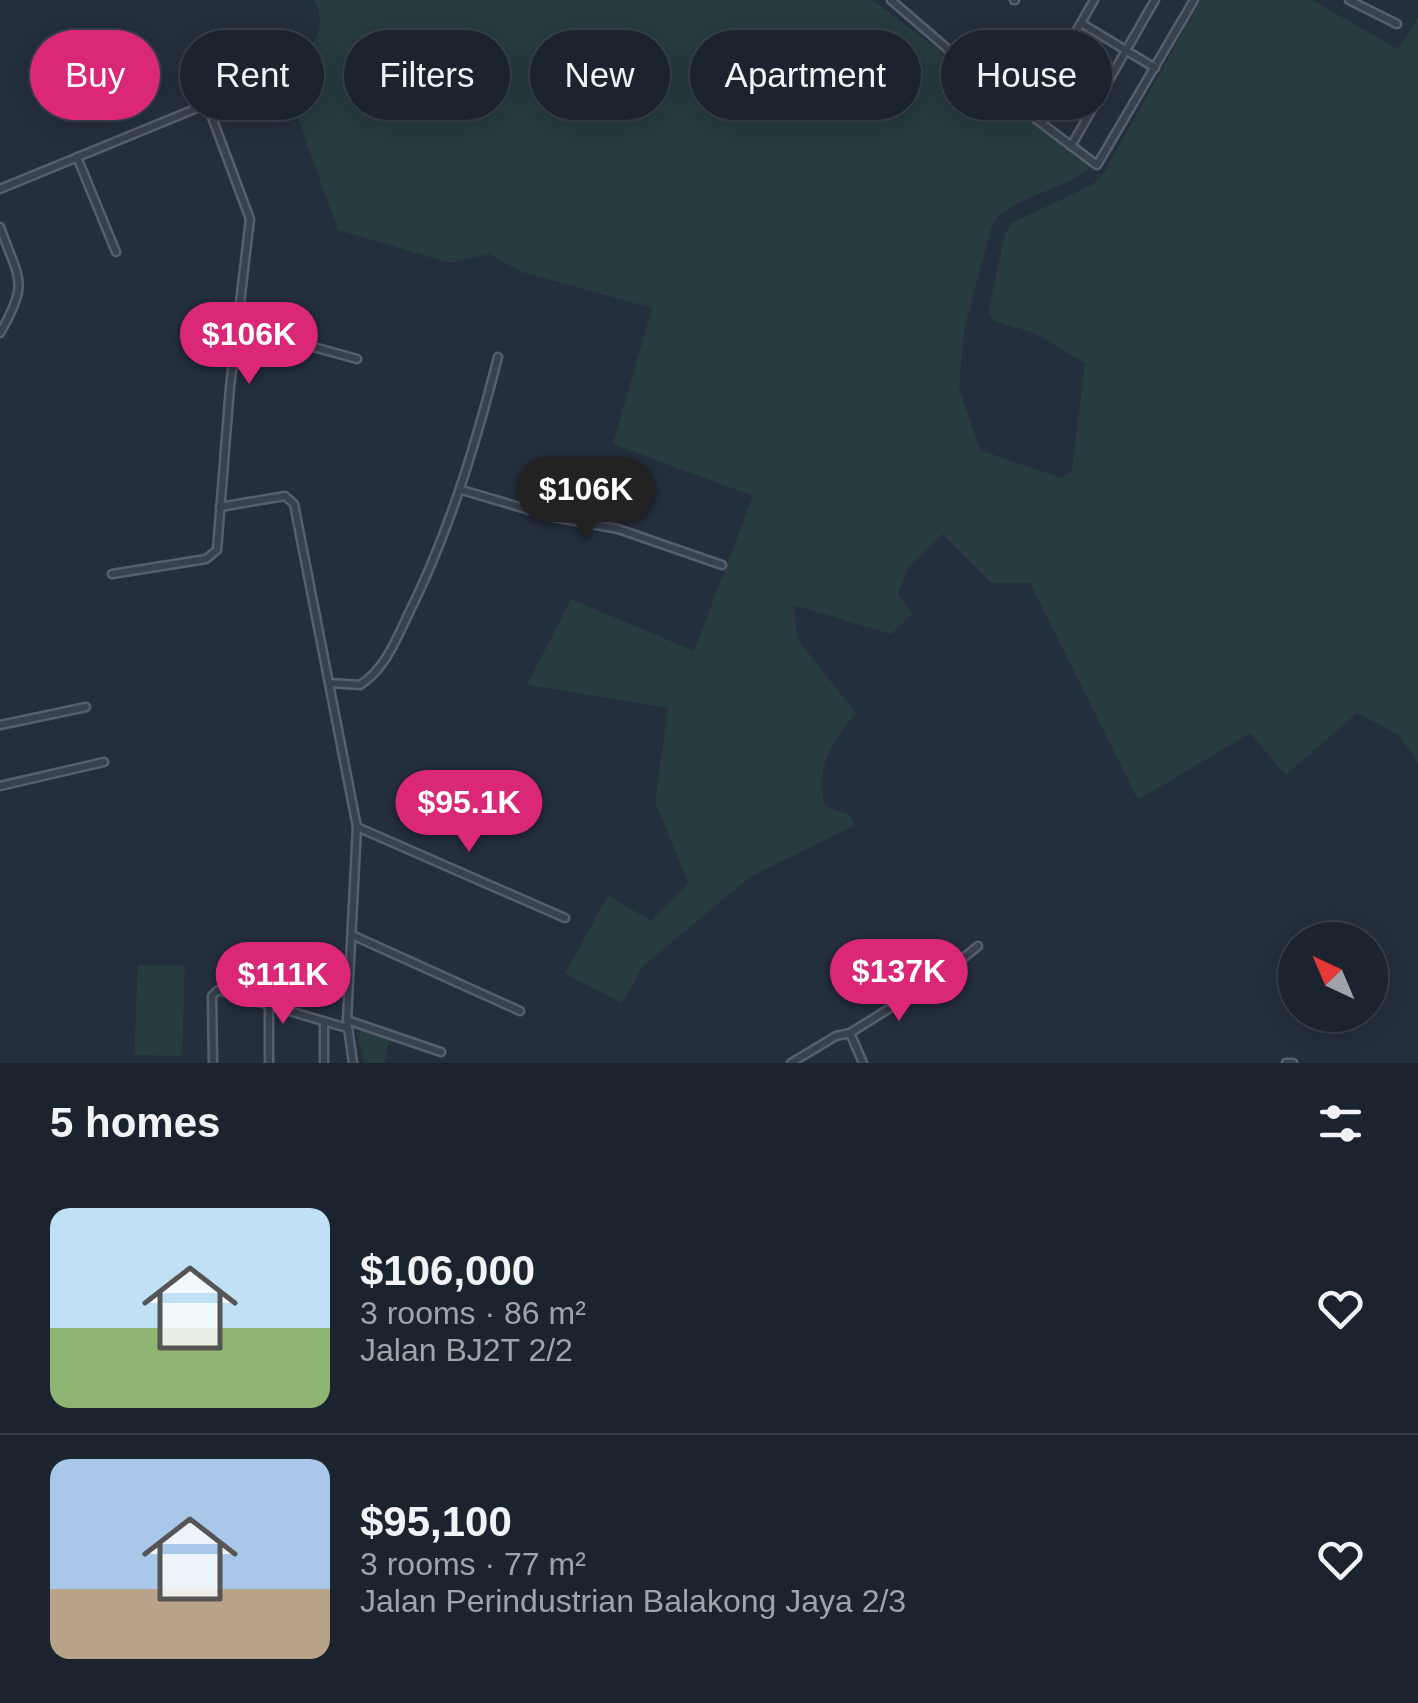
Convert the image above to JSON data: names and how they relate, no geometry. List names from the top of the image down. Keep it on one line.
{"north":"top left","page":{"chip":["Buy","Rent","Filters","New","Apartment","House"],"price":["$106K","$106K","$95.1K","$137K","$111K"],"heading":"5 homes","list":[{"name":"$106,000","note":"3 rooms · 86 m² · Jalan BJ2T 2/2"},{"name":"$95,100","note":"3 rooms · 77 m² · Jalan Perindustrian Balakong Jaya 2/3"}]}}
